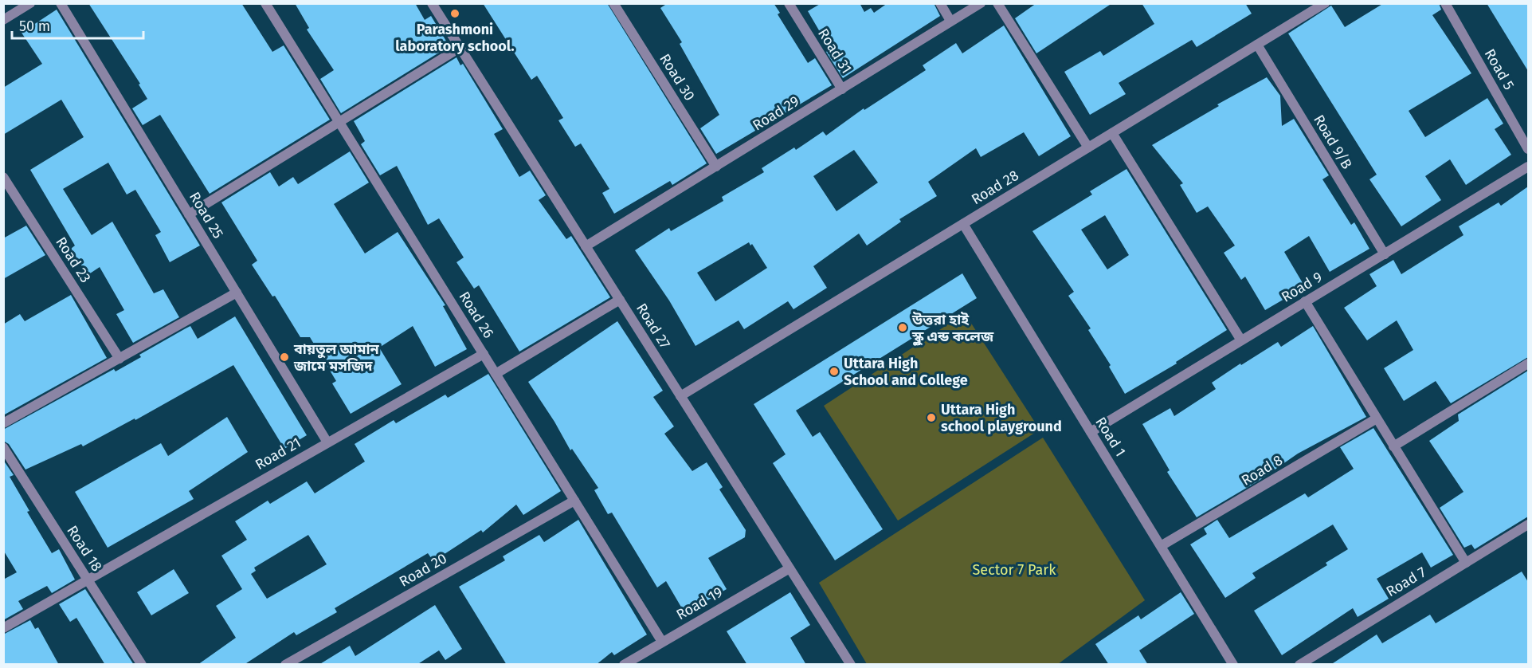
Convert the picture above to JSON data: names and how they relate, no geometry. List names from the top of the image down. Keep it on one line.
{"streets":{"street":["Road 31","Road 5","Road 30","Road 29","Road 9/B","Road 28","Road 25","Road 23","Road 9","Road 26","Road 27","Road 1","Road 21","Road 8","Road 18","Road 20","Road 7","Road 19"]},"crossings":[["Road 31","Road 29"],["Road 30","Road 29"],["Road 29","Road 27"],["Road 9/B","Road 28"],["Road 9/B","Road 9"],["Road 28","Road 27"],["Road 28","Road 1"],["Road 25","Road 21"],["Road 9","Road 1"],["Road 26","Road 21"],["Road 26","Road 20"],["Road 26","Road 19"],["Road 27","Road 19"],["Road 1","Road 8"],["Road 21","Road 18"]],"parks":["Sector 7 Park"],"places":["Parashmoni laboratory school.","উত্তরা হাই স্কুল এন্ড কলেজ","বায়তুল আমান জামে মসজিদ","Uttara High School and College","Uttara High school playground"],"scale_bar":"50 m"}
